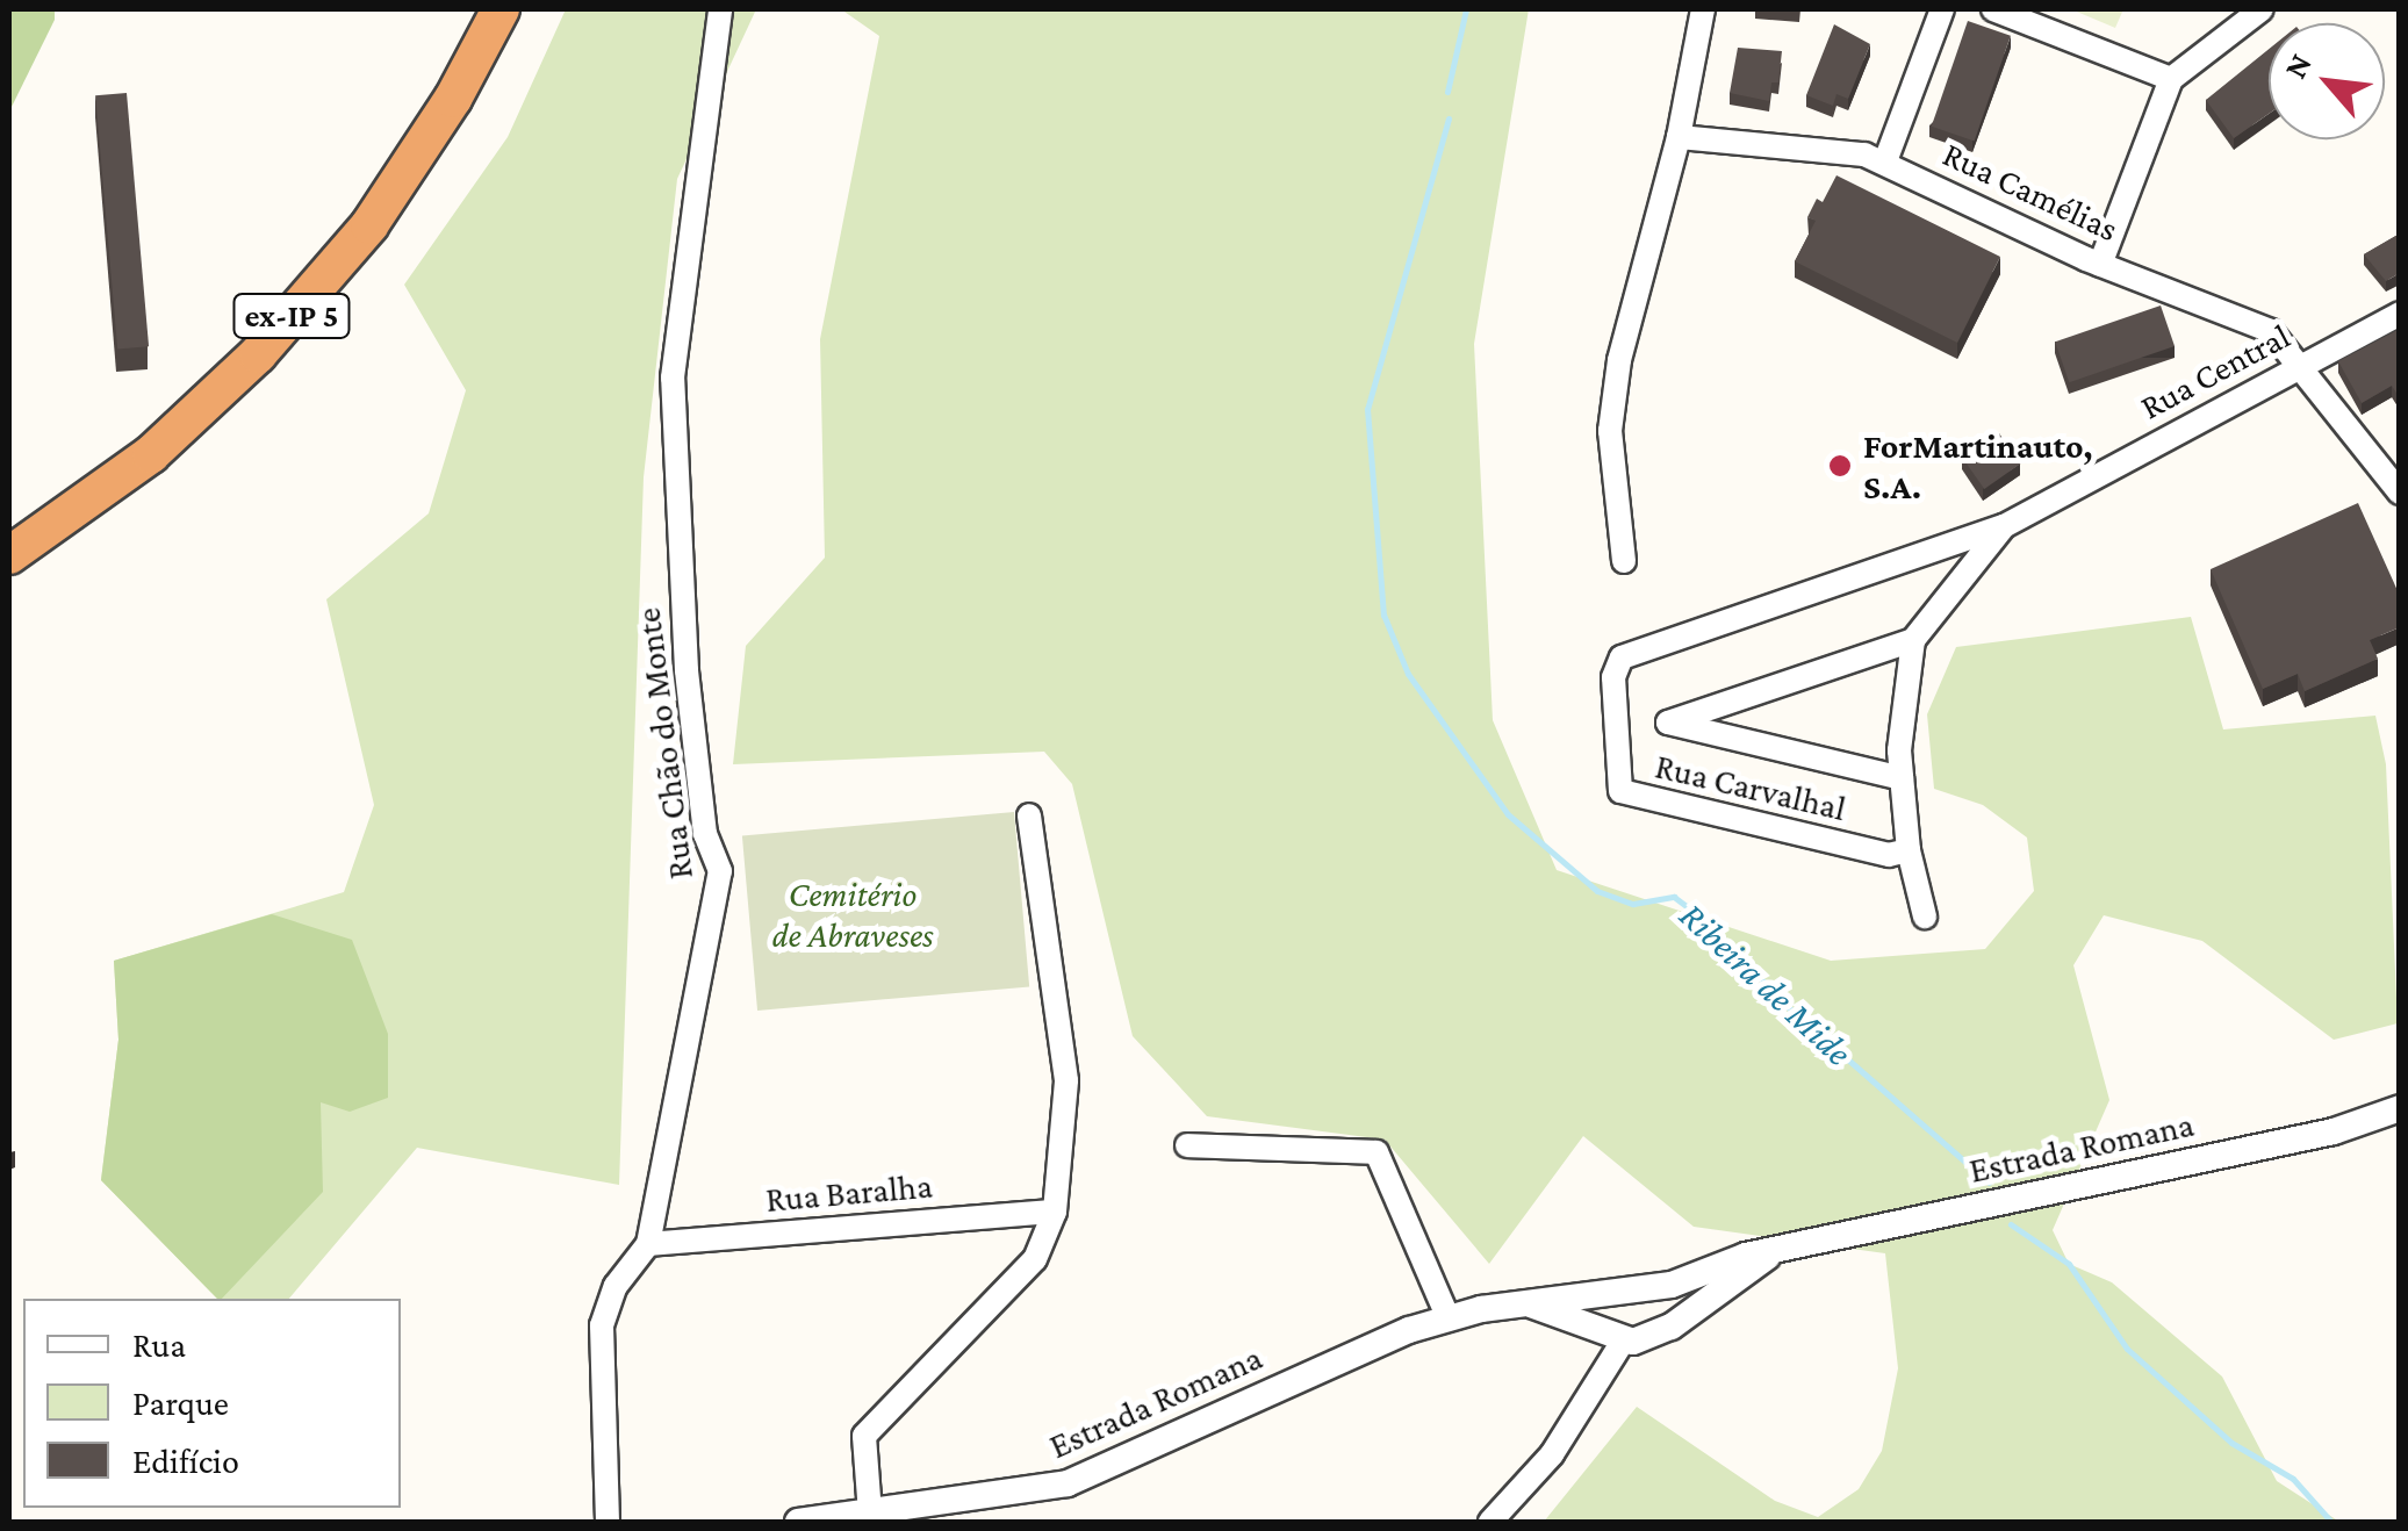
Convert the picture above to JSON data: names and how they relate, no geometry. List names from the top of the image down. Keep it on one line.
{"streets":{"highway":["ex-IP 5"],"street":["Rua Camélias","Rua Central","Rua Chão do Monte","Rua Carvalhal","Estrada Romana","Rua Baralha"]},"crossings":[["Rua Camélias","Rua Central"],["Rua Central","Rua Carvalhal"],["Rua Chão do Monte","Rua Baralha"]],"water":["Ribeira de Mide"],"parks":["Cemitério de Abraveses"],"places":["ForMartinauto, S.A."],"legend":["Rua","Parque","Edifício"],"north":"top left"}
